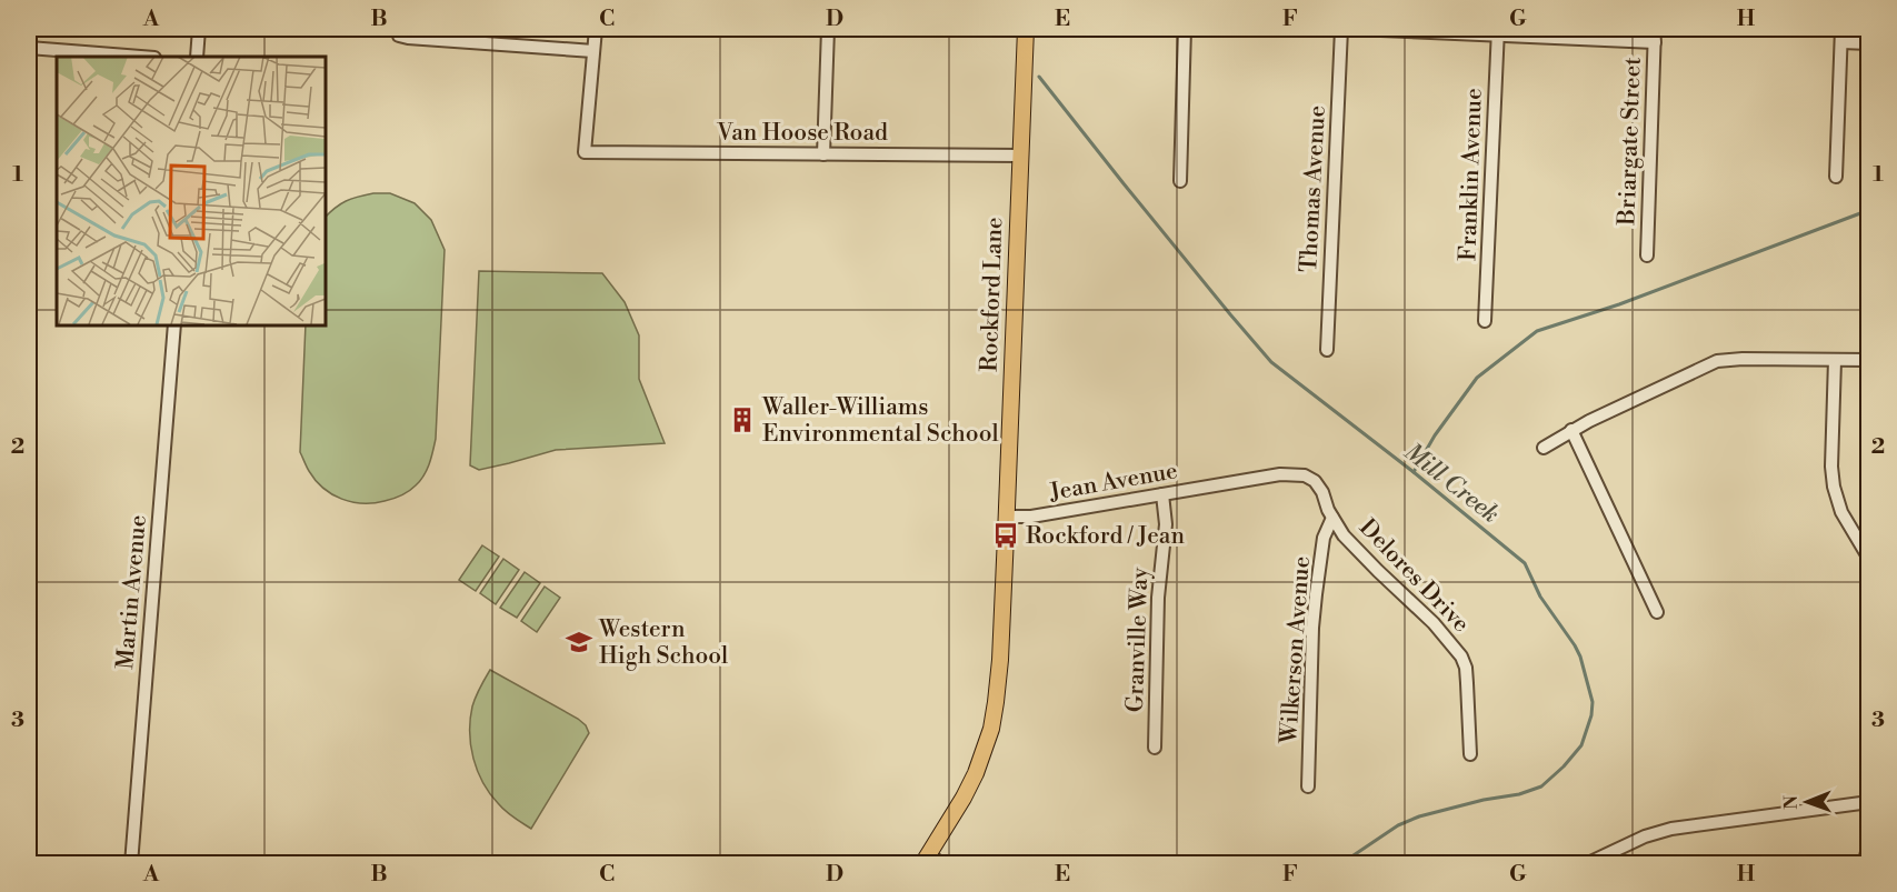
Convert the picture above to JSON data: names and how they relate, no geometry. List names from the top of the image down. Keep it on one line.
{"streets":{"main road":["Rockford Lane"],"street":["Van Hoose Road","Briargate Street","Franklin Avenue","Thomas Avenue","Jean Avenue","Delores Drive","Martin Avenue","Granville Way","Wilkerson Avenue"]},"crossings":[["Van Hoose Road","Rockford Lane"],["Rockford Lane","Jean Avenue"],["Jean Avenue","Delores Drive"],["Jean Avenue","Granville Way"],["Delores Drive","Wilkerson Avenue"]],"water":["Mill Creek"],"places":{"building":["Waller-Williams Environmental School"],"bus stop":["Rockford / Jean"],"school or university":["Western High School"]},"north":"left","grid":{"columns":["A","B","C","D","E","F","G","H"],"rows":["1","2","3"]}}
